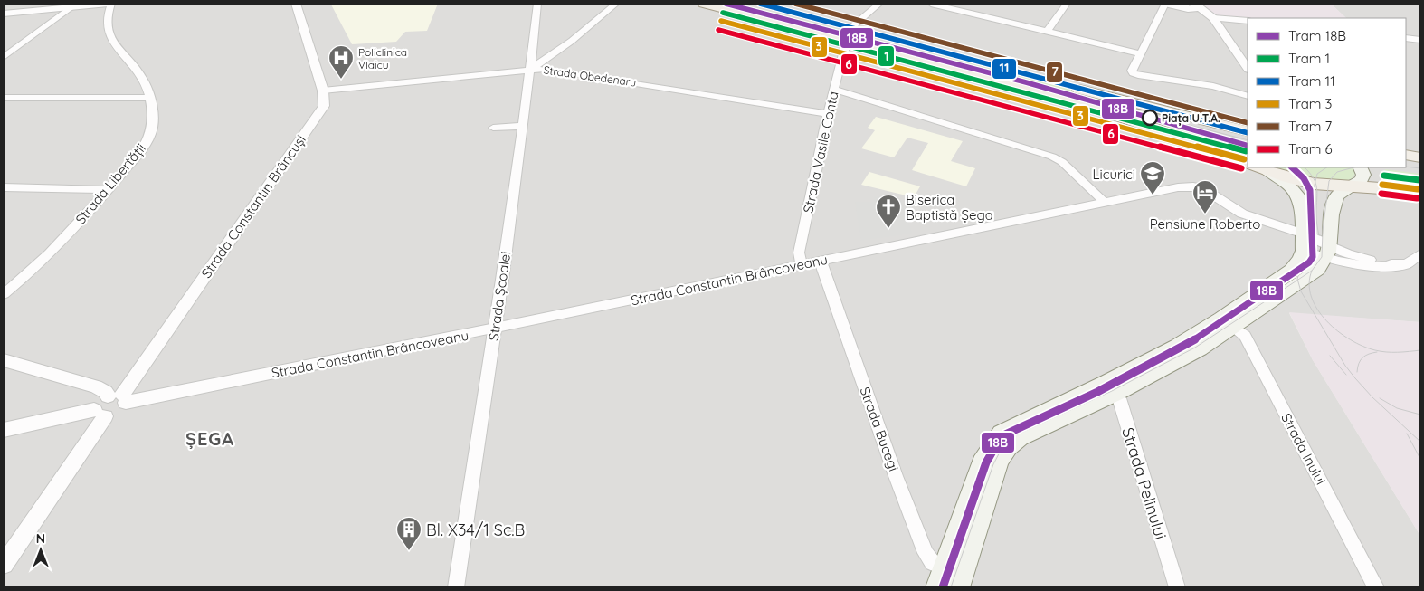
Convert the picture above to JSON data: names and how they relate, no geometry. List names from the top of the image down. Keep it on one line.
{"streets":{"street":["Strada Obedenaru","Strada Vasile Conta","Strada Libertății","Strada Constantin Brâncuși","Strada Constantin Brâncoveanu","Strada Școalei","Strada Bucegi","Strada Inului","Strada Pelinului"]},"crossings":[["Strada Obedenaru","Strada Vasile Conta"],["Strada Obedenaru","Strada Constantin Brâncuși"],["Strada Obedenaru","Strada Școalei"],["Strada Vasile Conta","Strada Constantin Brâncoveanu"],["Strada Constantin Brâncuși","Strada Constantin Brâncoveanu"],["Strada Constantin Brâncoveanu","Strada Școalei"],["Strada Constantin Brâncoveanu","Strada Bucegi"]],"districts":["ȘEGA"],"places":{"hospital":["Policlinica Vlaicu"],"other":["Piața U.T.A."],"school or university":["Licurici"],"hotel":["Pensiune Roberto"],"church":["Biserica Baptistă Șega"],"building":["Bl. X34/1 Sc.B"]},"lines":["tram line 18B","tram line 11","tram line 7","tram line 1","tram line 3","tram line 6"],"legend":["Tram 18B","Tram 1","Tram 11","Tram 3","Tram 7","Tram 6"],"north":"top"}
